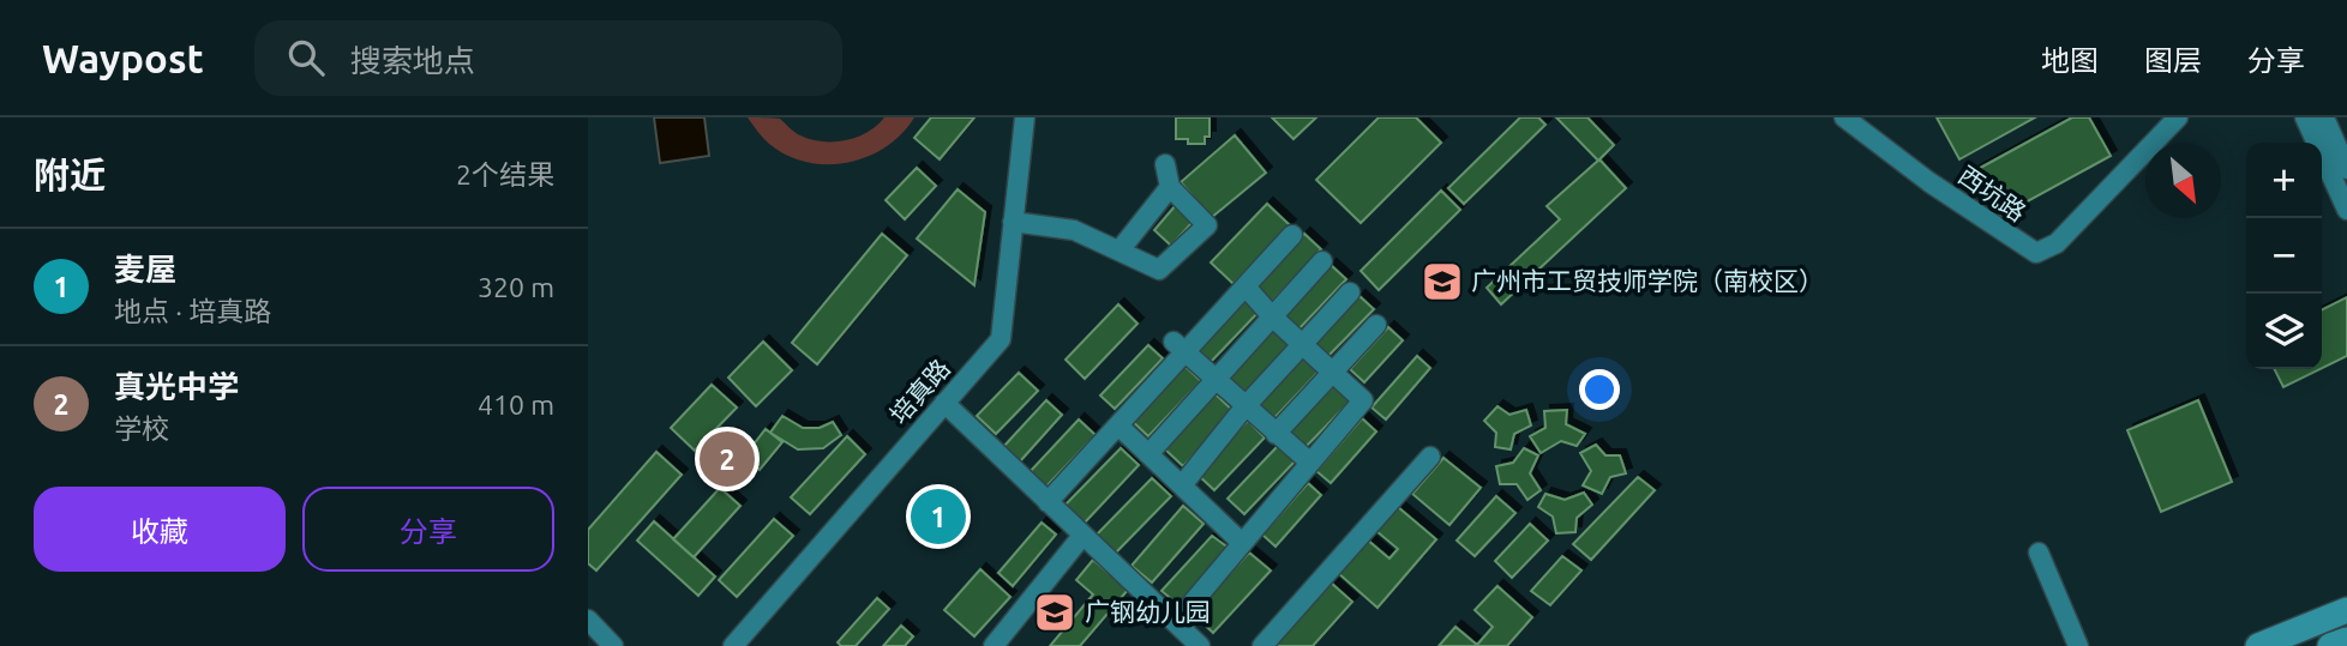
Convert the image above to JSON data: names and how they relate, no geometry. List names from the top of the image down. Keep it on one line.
{"streets":{"street":["西坑路","培真路"]},"places":{"school or university":["广州市工贸技师学院（南校区）","广钢幼儿园"]},"north":"bottom right","page":{"header":"Waypost","search":"搜索地点","nav":["地图","图层","分享"],"heading":["附近","2个结果"],"map_buttons":["+","−"],"list":[{"mark":"1","name":"麦屋","note":"地点 · 培真路","value":"320 m"},{"mark":"2","name":"真光中学","note":"学校","value":"410 m"}],"pins":["2","1"],"buttons":["收藏","分享"]}}
